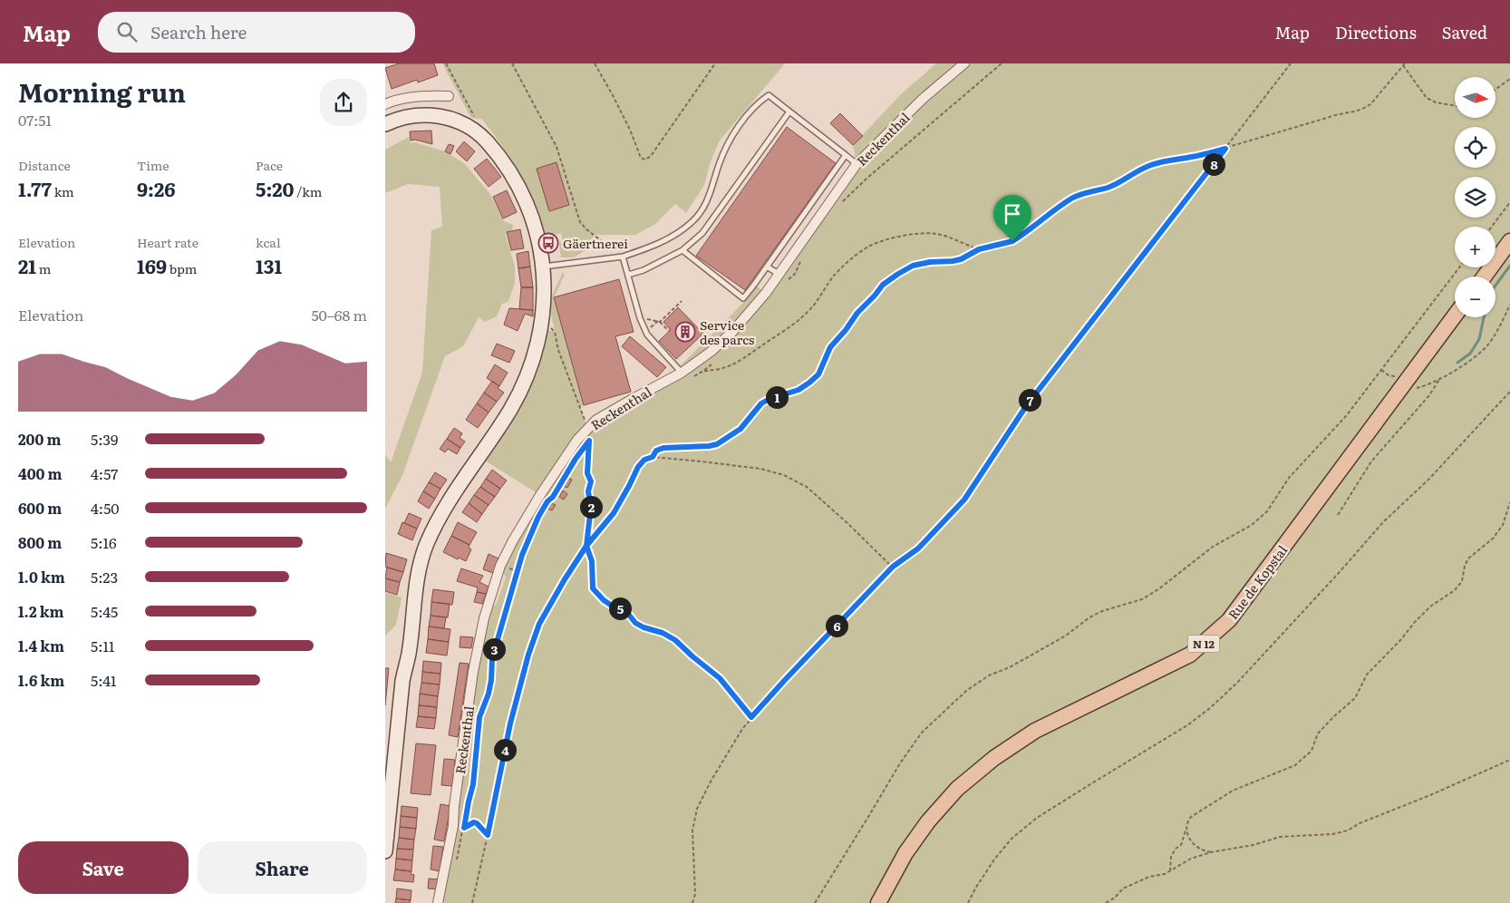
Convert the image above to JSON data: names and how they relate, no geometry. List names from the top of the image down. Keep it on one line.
{"streets":{"main road":["Rue de Kopstal","N 12"],"street":["Reckenthal"]},"places":{"bus stop":["Gäertnerei"],"building":["Service des parcs"]},"north":"right","page":{"header":"Map","search":"Search here","nav":["Map","Directions","Saved"],"heading":["Morning run","07:51"],"map_buttons":["+","−"],"stats":[["Distance","1.77 km"],["Time","9:26"],["Pace","5:20 /km"],["Elevation","21 m"],["Heart rate","169 bpm"],["kcal","131"]],"pins":["8","1","7","2","5","6","3","4"],"chart":["Elevation","50–68 m"],"list":[{"name":"200 m","note":"5:39"},{"name":"400 m","note":"4:57"},{"name":"600 m","note":"4:50"},{"name":"800 m","note":"5:16"},{"name":"1.0 km","note":"5:23"},{"name":"1.2 km","note":"5:45"},{"name":"1.4 km","note":"5:11"},{"name":"1.6 km","note":"5:41"}],"buttons":["Save","Share"]}}
